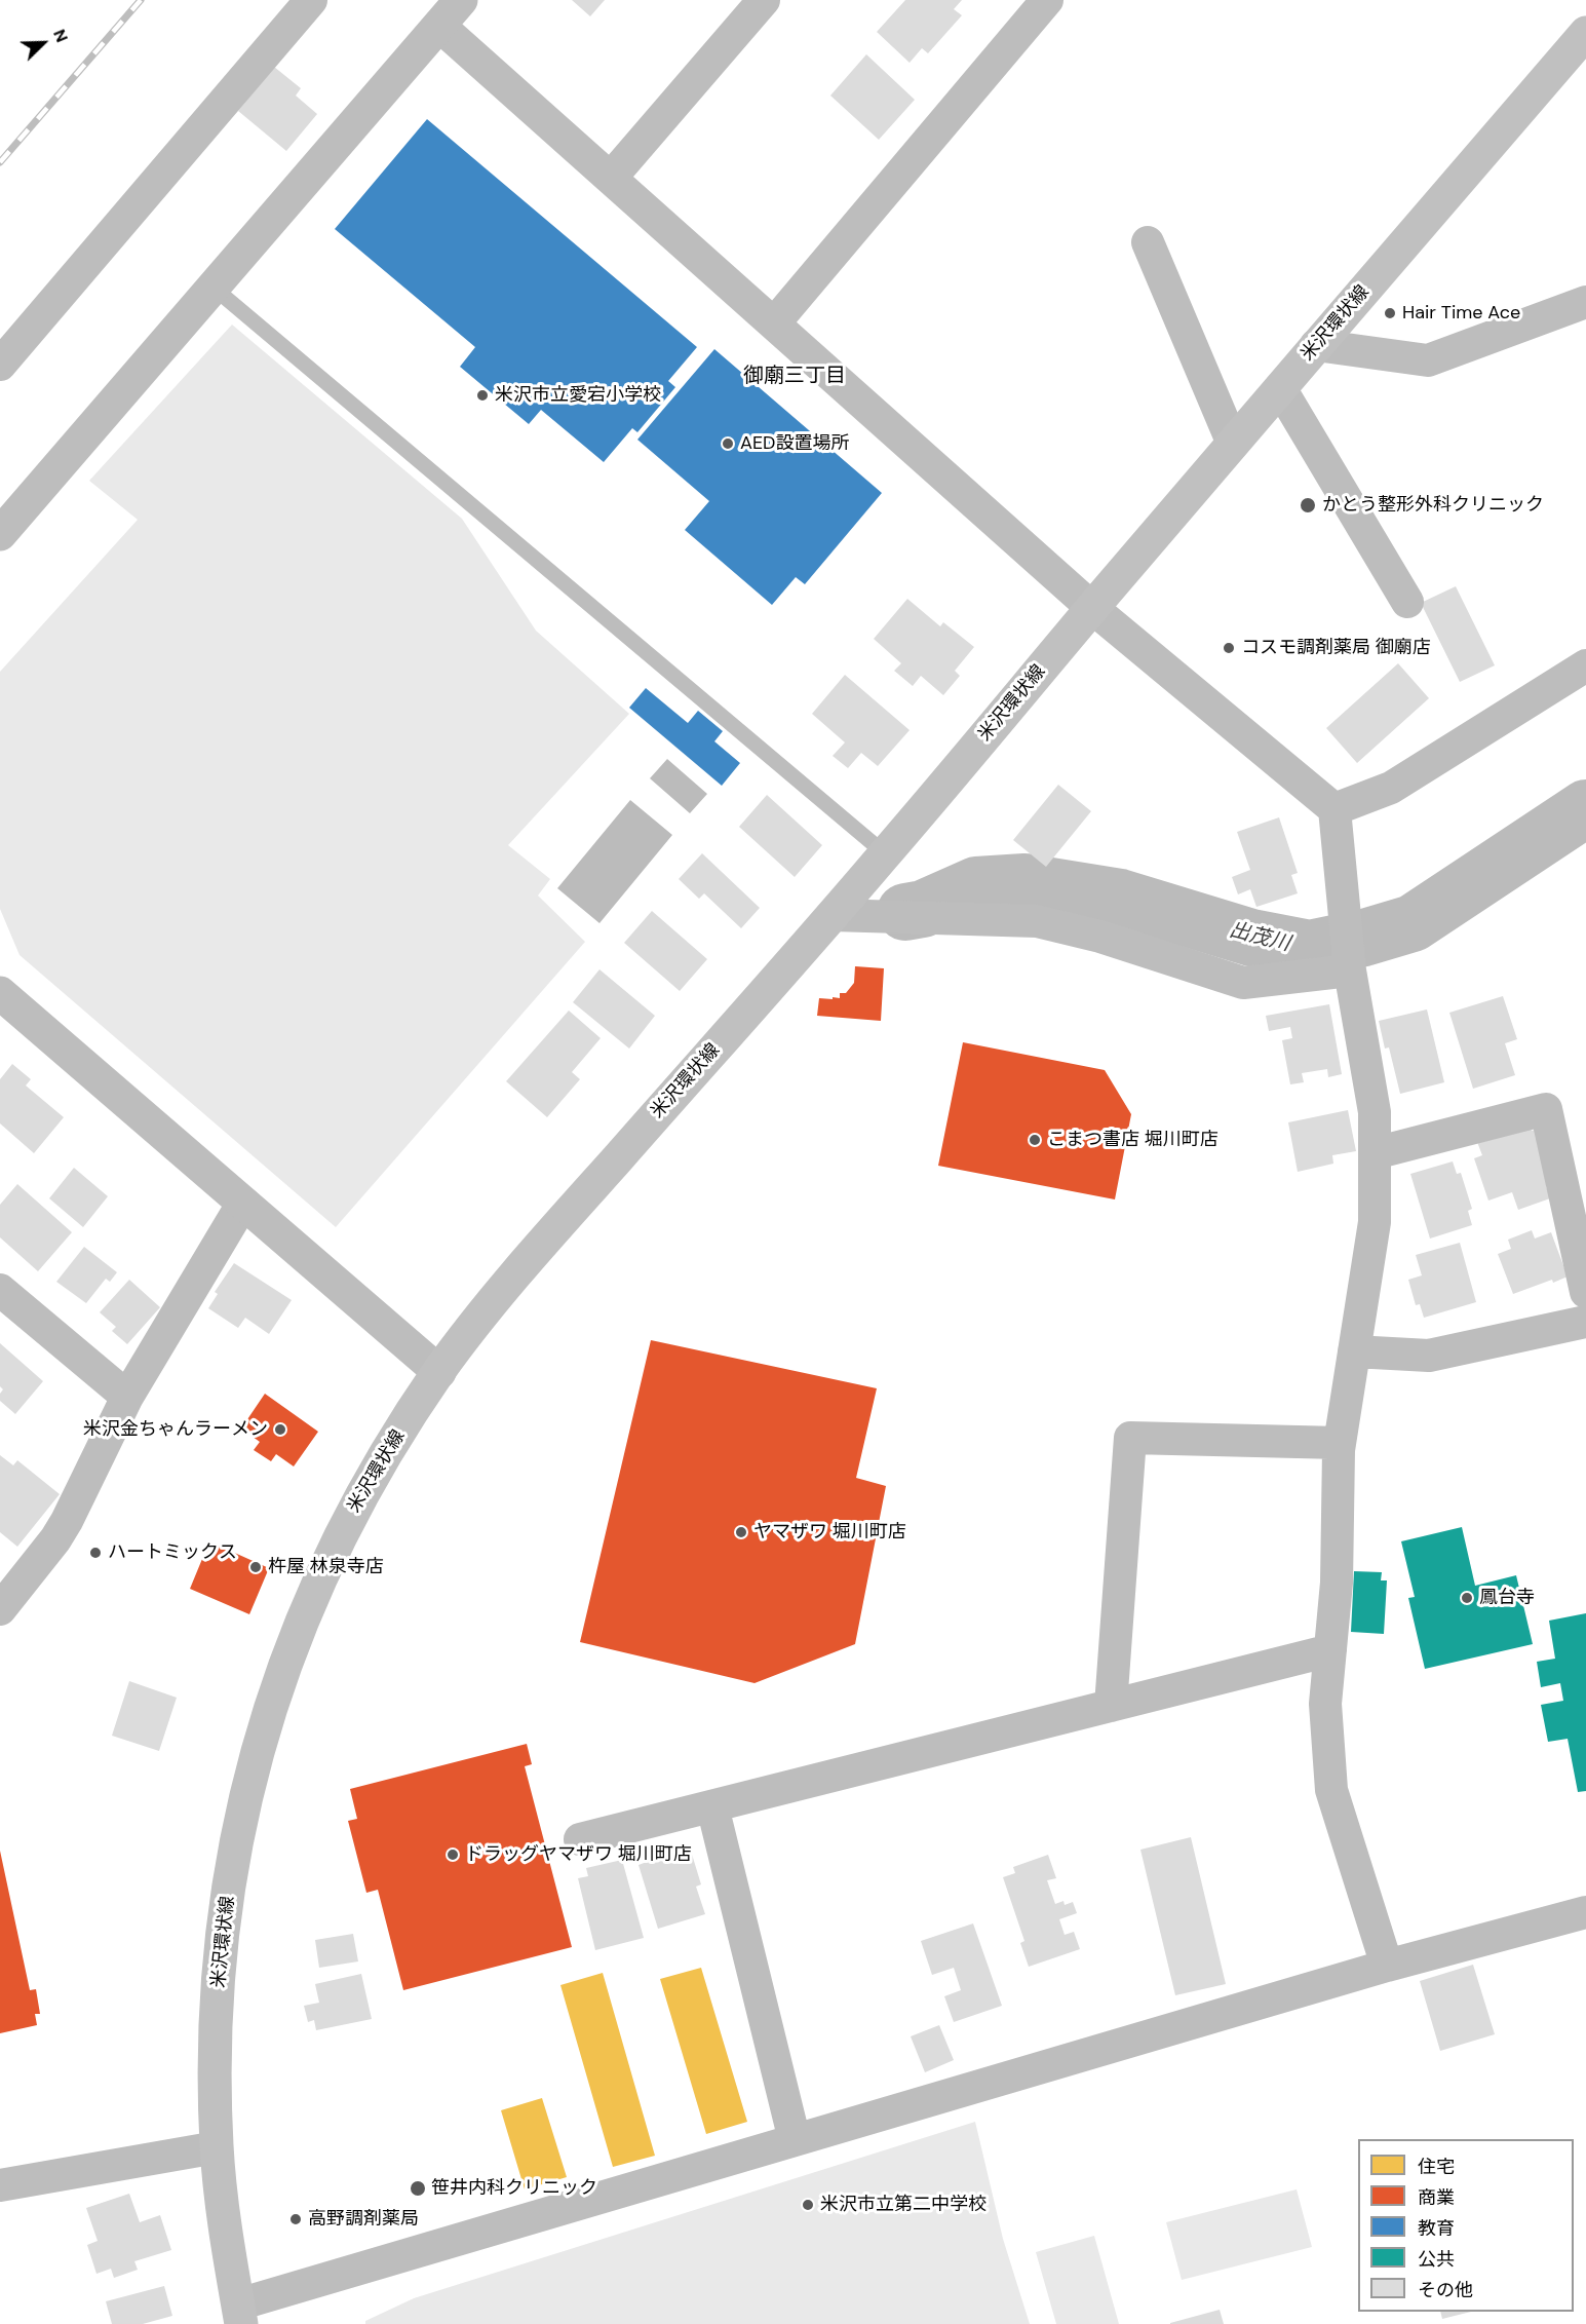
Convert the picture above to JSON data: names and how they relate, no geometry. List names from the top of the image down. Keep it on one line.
{"streets":{"main road":["米沢環状線"]},"districts":["御廟三丁目"],"water":["出茂川"],"places":["Hair Time Ace","米沢市立愛宕小学校","AED設置場所","かとう整形外科クリニック","コスモ調剤薬局 御廟店","こまつ書店 堀川町店","米沢金ちゃんラーメン","ヤマザワ 堀川町店","ハートミックス","杵屋 林泉寺店","鳳台寺","ドラッグヤマザワ 堀川町店","笹井内科クリニック","米沢市立第二中学校","高野調剤薬局"],"legend":["住宅","商業","教育","公共","その他"],"north":"top right"}
